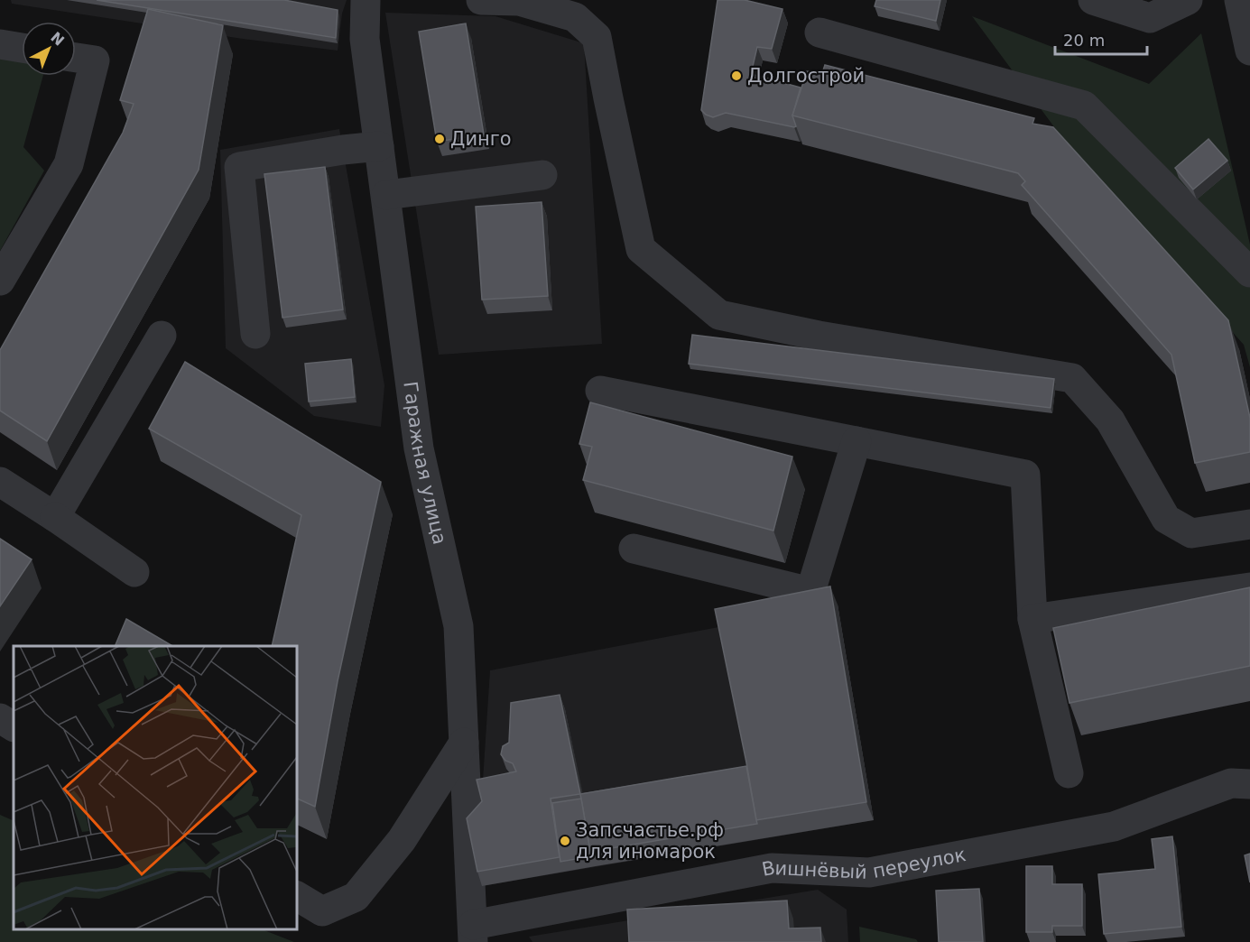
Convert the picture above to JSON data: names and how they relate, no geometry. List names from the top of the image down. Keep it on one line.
{"streets":{"street":["Гаражная улица","Вишнёвый переулок"]},"crossings":[["Гаражная улица","Вишнёвый переулок"]],"places":["Долгострой","Динго","Запсчастье.рф для иномарок"],"scale_bar":"20 m","north":"top right"}
